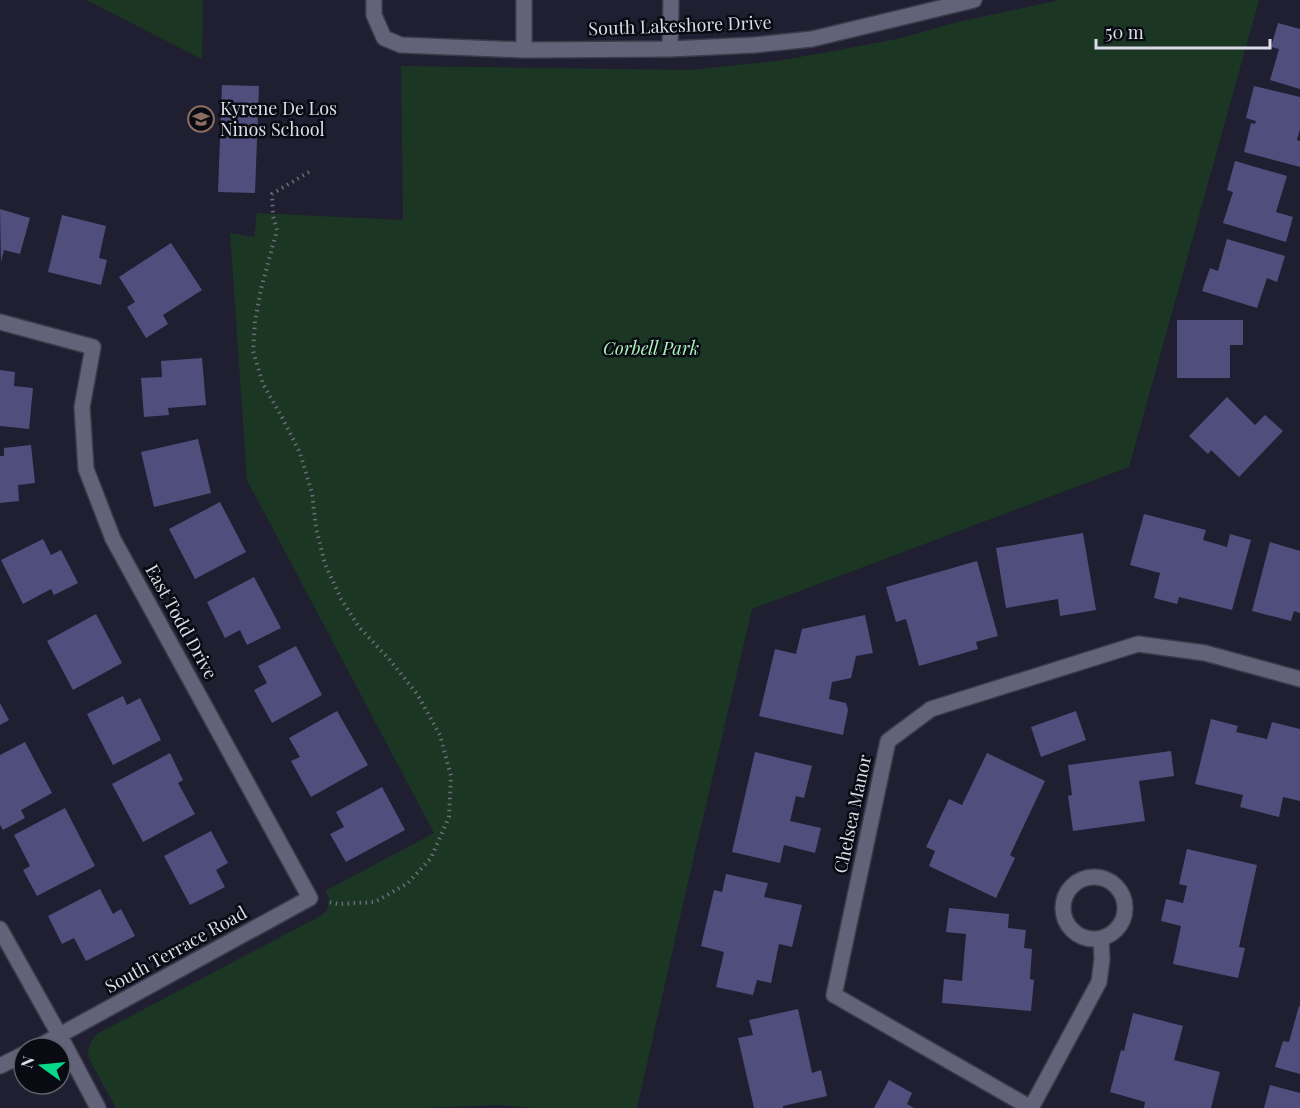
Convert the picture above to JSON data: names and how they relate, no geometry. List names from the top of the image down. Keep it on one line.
{"streets":{"street":["South Lakeshore Drive","East Todd Drive","Chelsea Manor","South Terrace Road"]},"crossings":[["East Todd Drive","South Terrace Road"]],"parks":["Corbell Park"],"places":{"school or university":["Kyrene De Los Ninos School"]},"scale_bar":"50 m","north":"left"}
